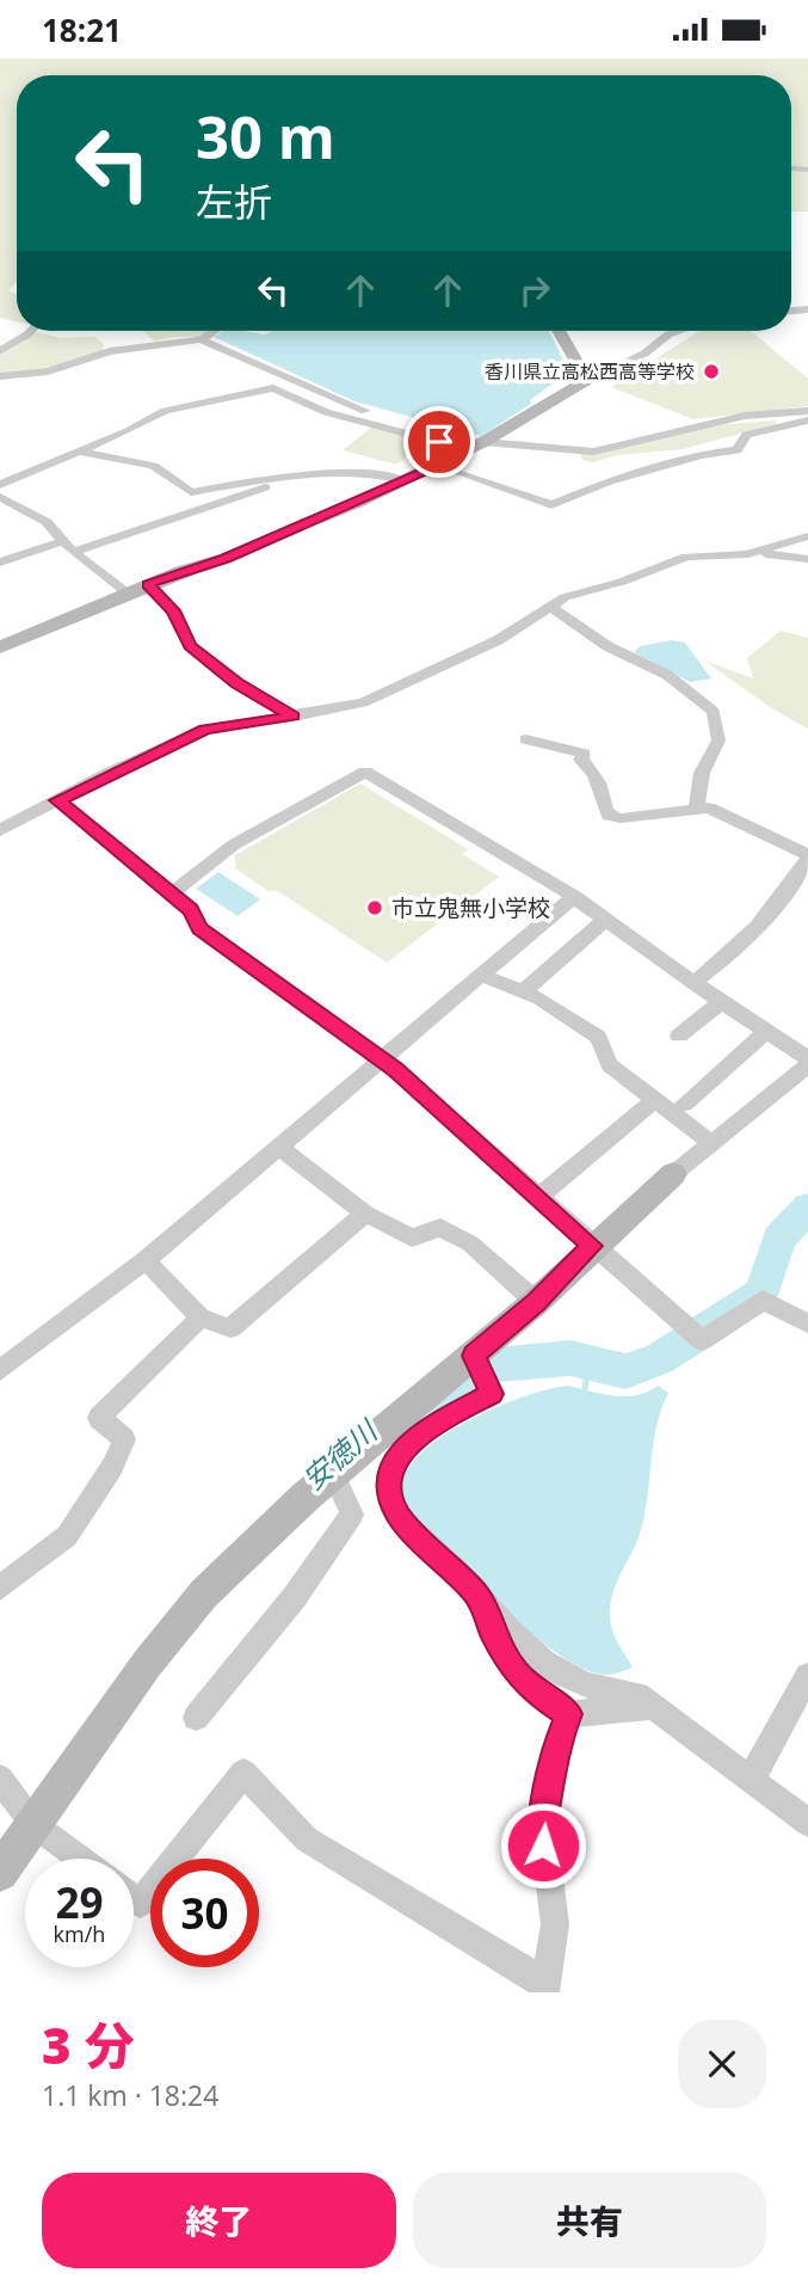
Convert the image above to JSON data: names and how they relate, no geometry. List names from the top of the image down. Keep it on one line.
{"water":["安徳川"],"places":["香川県立高松西高等学校","市立鬼無小学校"],"page":{"status":"18:21","turn":["30 m","左折"],"speed":"29 km/h","limit":"30","heading":["3 分","1.1 km · 18:24"],"buttons":["終了","共有"]}}
